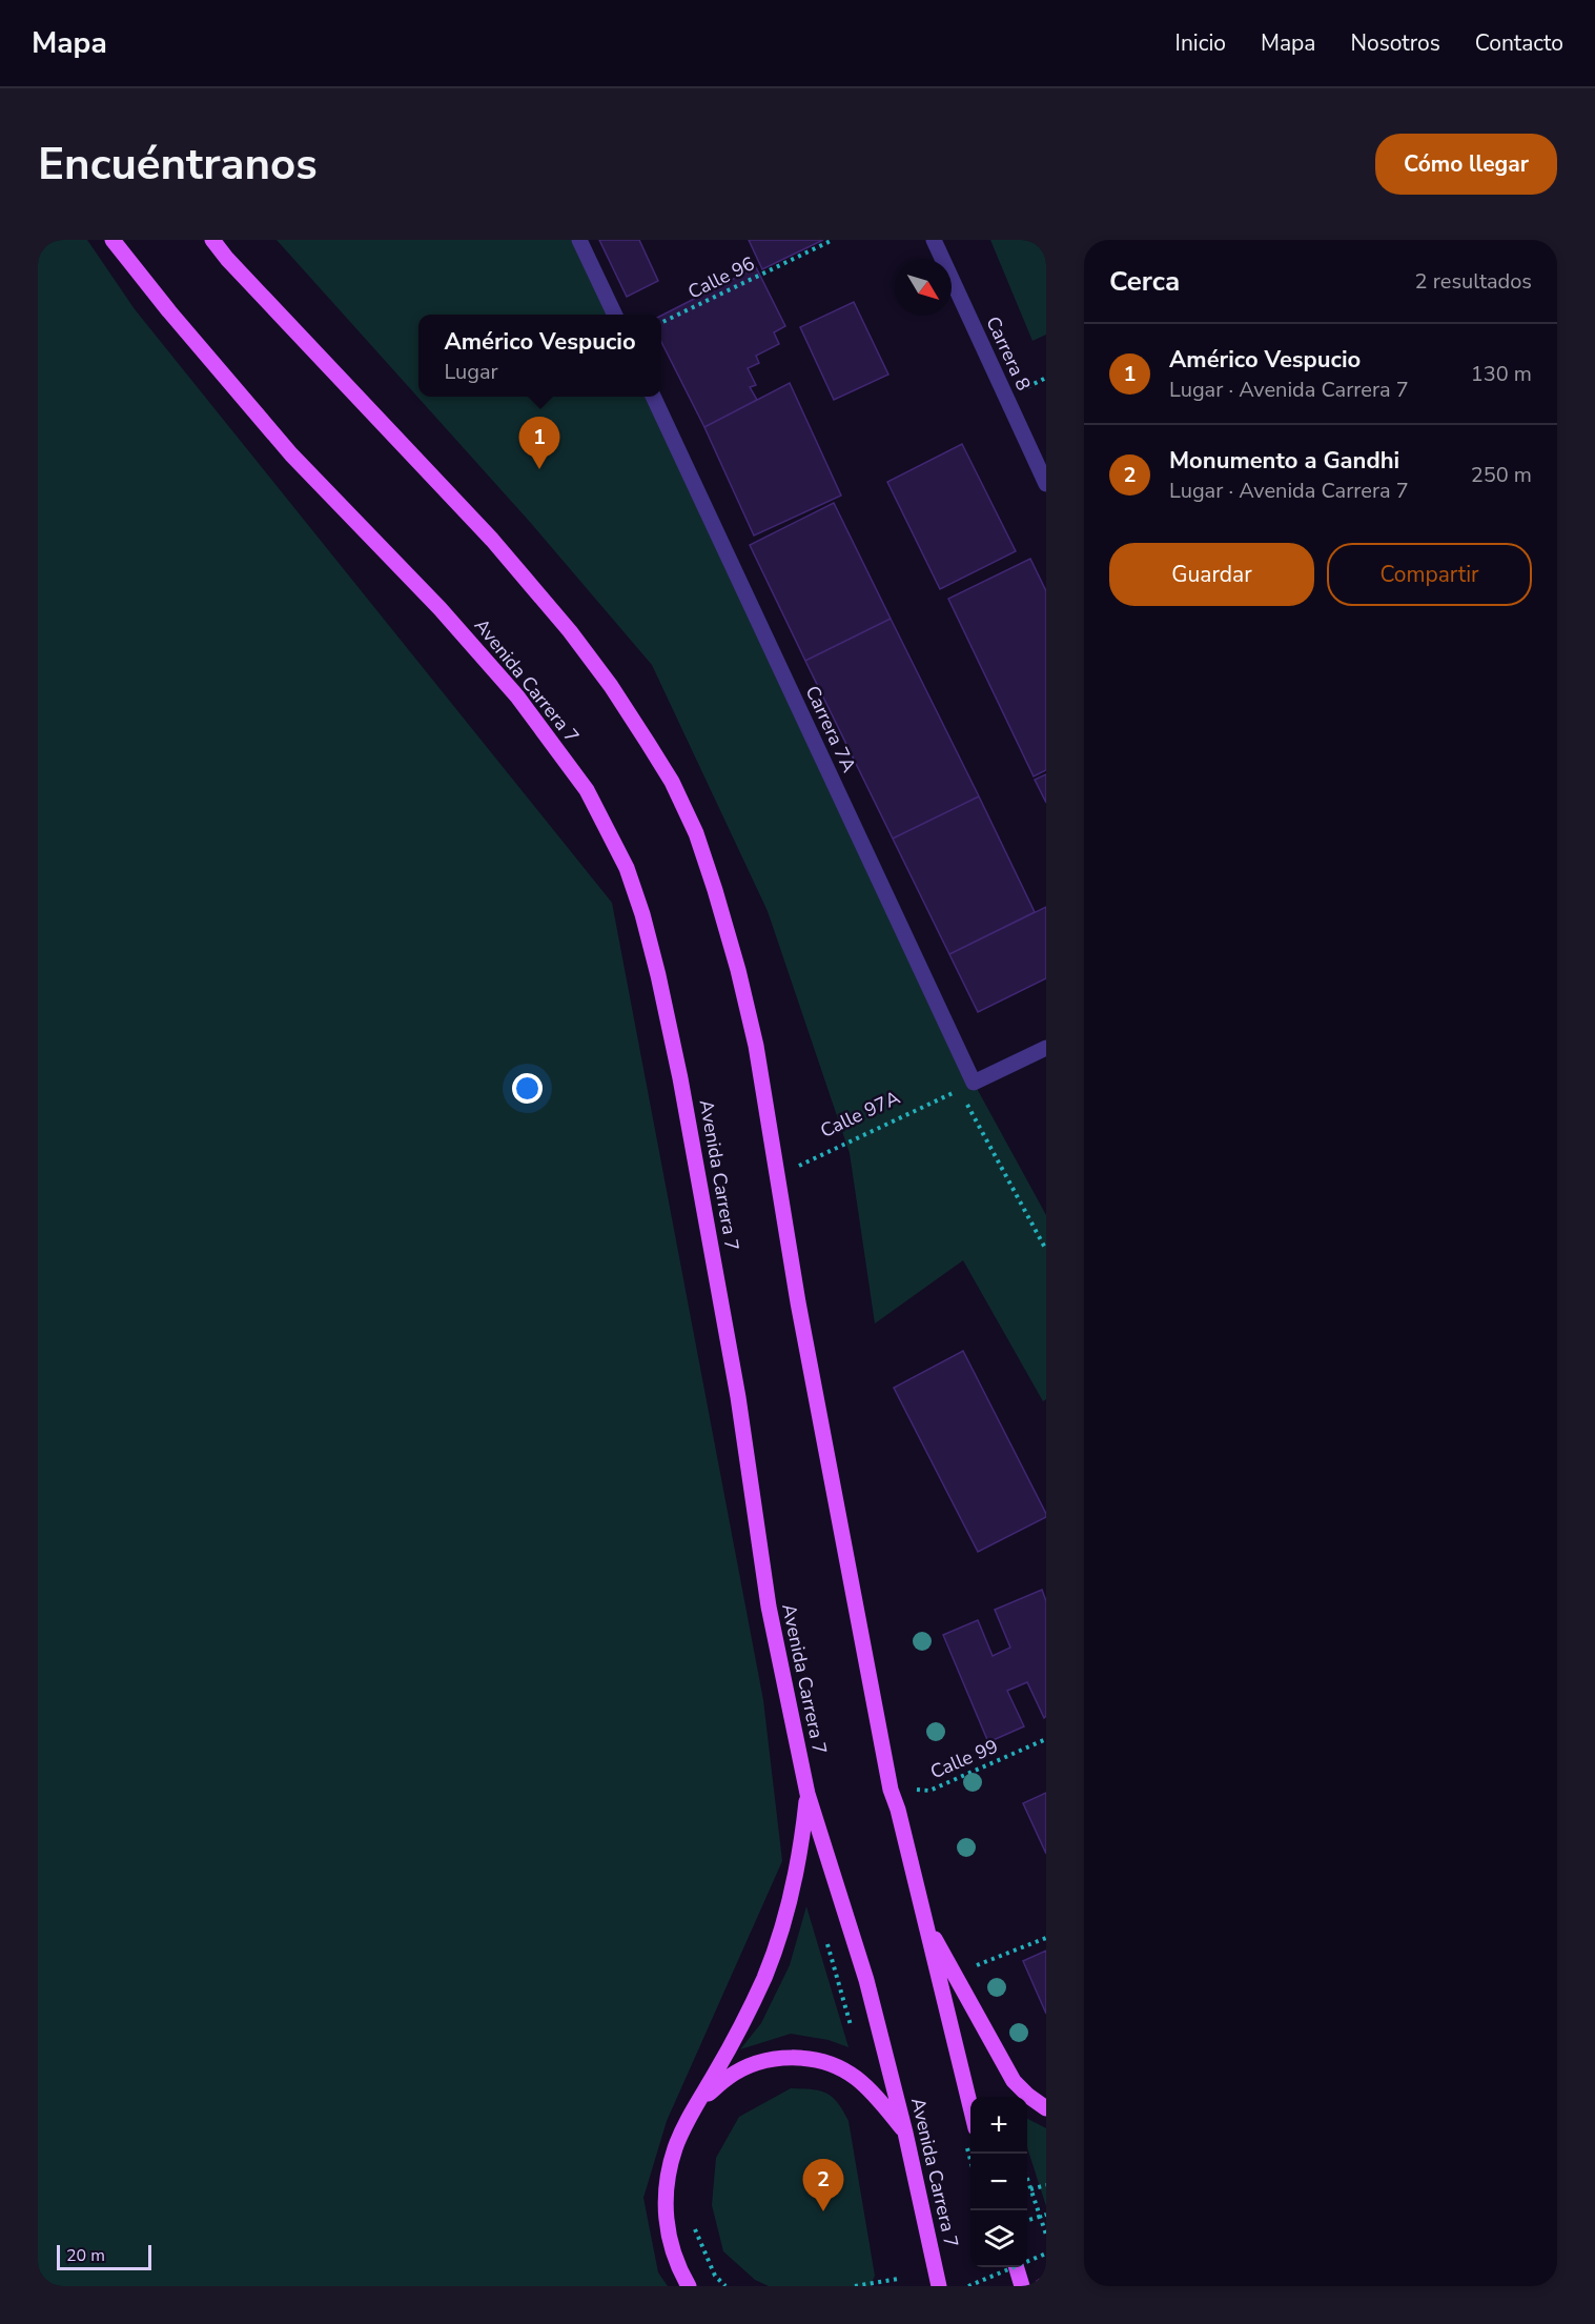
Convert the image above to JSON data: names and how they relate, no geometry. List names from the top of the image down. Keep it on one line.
{"streets":{"main road":["Avenida Carrera 7"],"street":["Carrera 8","Carrera 7A"],"path":["Calle 96","Calle 97A","Calle 99"]},"crossings":[["Carrera 7A","Calle 97A"]],"scale_bar":"20 m","north":"bottom right","page":{"header":"Mapa","nav":["Inicio","Mapa","Nosotros","Contacto"],"buttons":["Cómo llegar",["Guardar","Compartir"]],"title":"Encuéntranos","heading":["Cerca","2 resultados"],"popup":["Américo Vespucio","Lugar"],"list":[{"mark":"1","name":"Américo Vespucio","note":"Lugar · Avenida Carrera 7","value":"130 m"},{"mark":"2","name":"Monumento a Gandhi","note":"Lugar · Avenida Carrera 7","value":"250 m"}],"pins":["1","2"],"map_buttons":["+","−"],"scale":"20 m"}}
